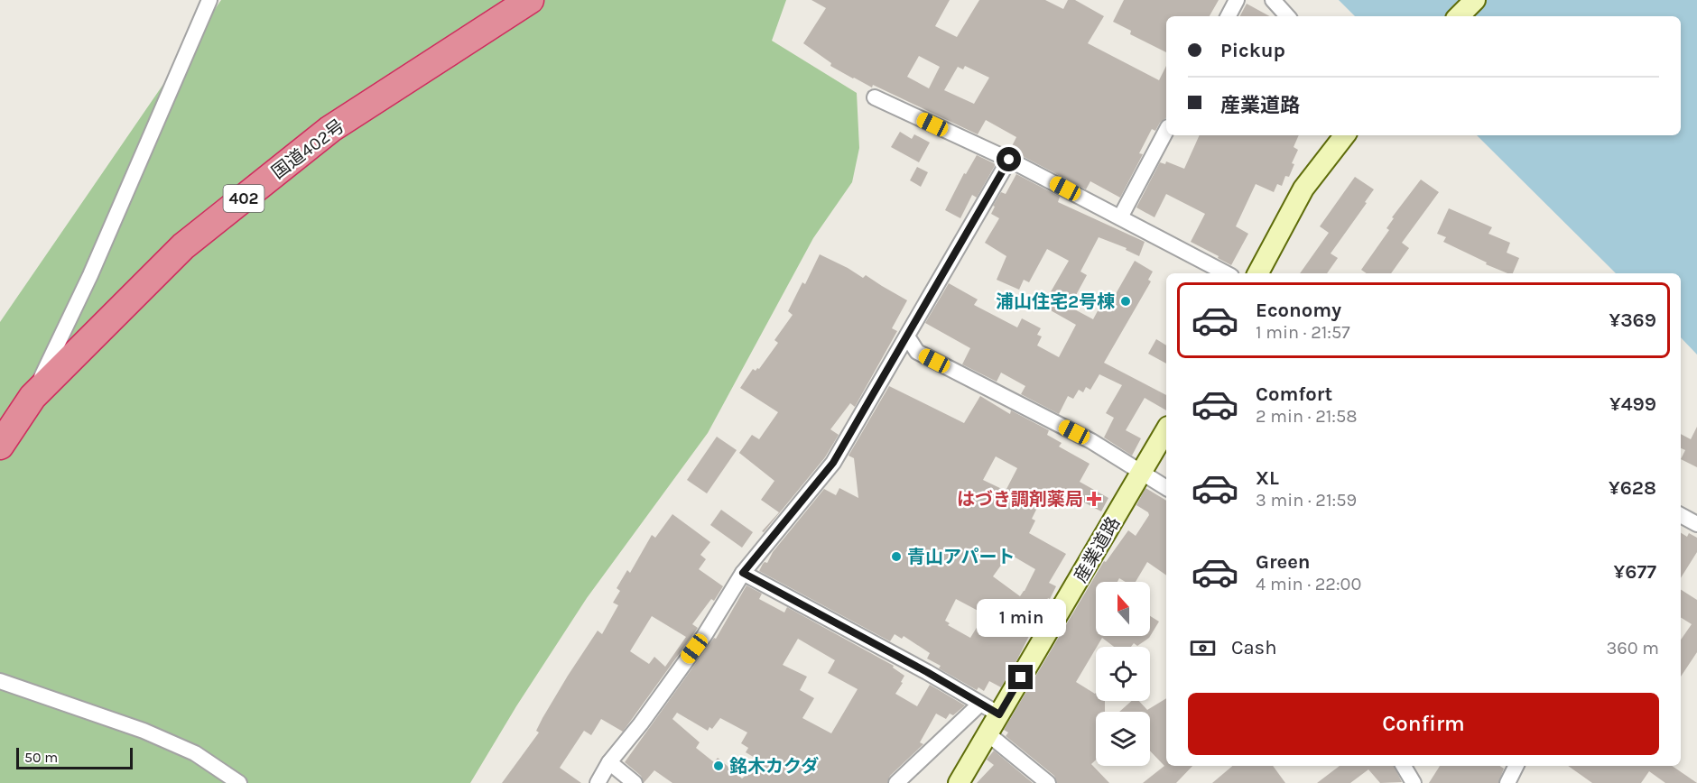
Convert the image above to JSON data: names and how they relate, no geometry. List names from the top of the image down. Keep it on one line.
{"streets":{"highway":["国道402号","402"],"street":["産業道路"]},"places":{"other":["浦山住宅2号棟","青山アパート","銘木カクダ"],"health":["はづき調剤薬局"]},"scale_bar":"50 m","north":"top","page":{"banner":["Pickup","産業道路"],"list":[{"name":"Economy","note":"1 min · 21:57","value":"¥369"},{"name":"Comfort","note":"2 min · 21:58","value":"¥499"},{"name":"XL","note":"3 min · 21:59","value":"¥628"},{"name":"Green","note":"4 min · 22:00","value":"¥677"}],"bubble":"1 min","pay":["Cash","360 m"],"buttons":"Confirm","scale":"50 m"}}
